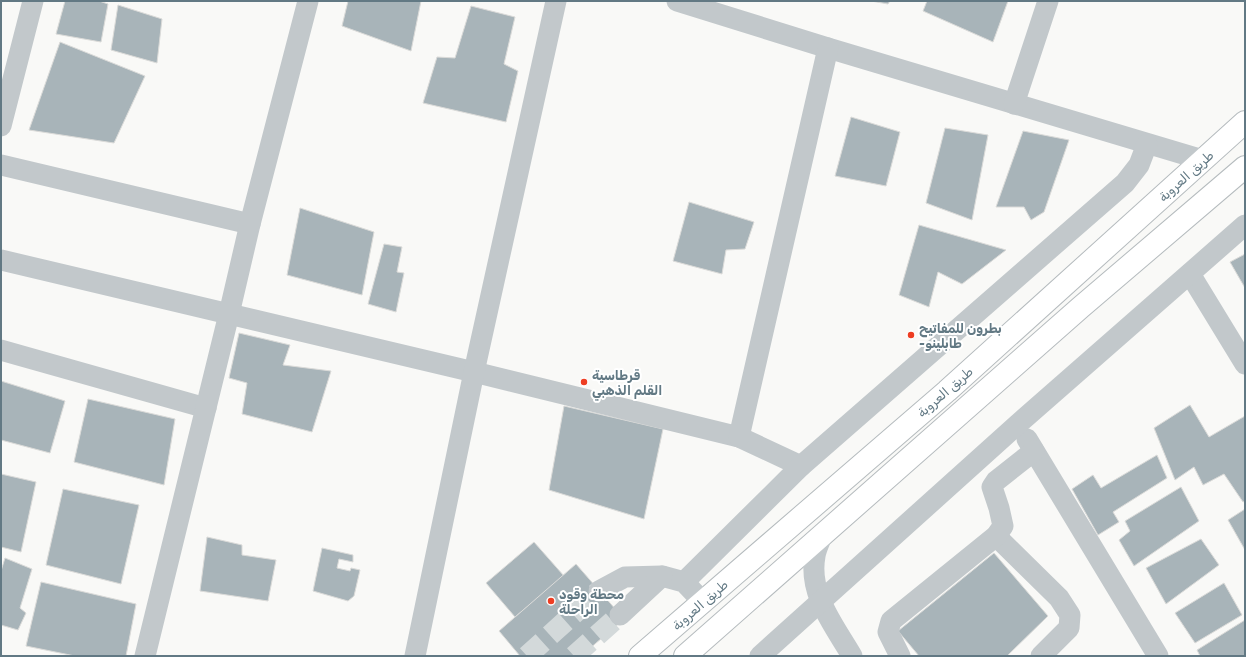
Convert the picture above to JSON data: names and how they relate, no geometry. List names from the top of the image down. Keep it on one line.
{"streets":{"highway":["طريق العروبة"]},"places":["بطرون للمفاتيح -طابلينو","قرطاسية القلم الذهبي","محطة وقود الراحلة"]}
